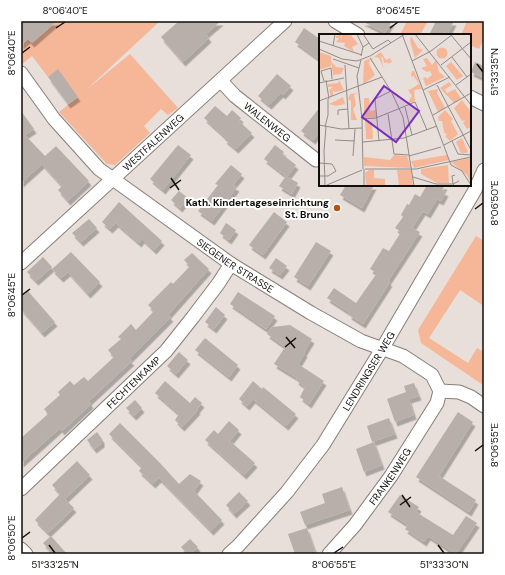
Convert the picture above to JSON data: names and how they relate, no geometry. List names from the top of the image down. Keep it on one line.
{"streets":{"street":["WALENWEG","WESTFALENWEG","SIEGENER STRASSE","LENDRINGSER WEG","FECHTENKAMP","FRANKENWEG"]},"crossings":[["WALENWEG","WESTFALENWEG"],["WESTFALENWEG","SIEGENER STRASSE"],["SIEGENER STRASSE","LENDRINGSER WEG"],["SIEGENER STRASSE","FECHTENKAMP"],["SIEGENER STRASSE","FRANKENWEG"]],"places":["Kath. Kindertageseinrichtung St. Bruno"],"coordinates":["8°06'40\"E","8°06'45\"E","51°33'35\"N","8°06'50\"E","8°06'55\"E","51°33'25\"N","51°33'30\"N"]}
